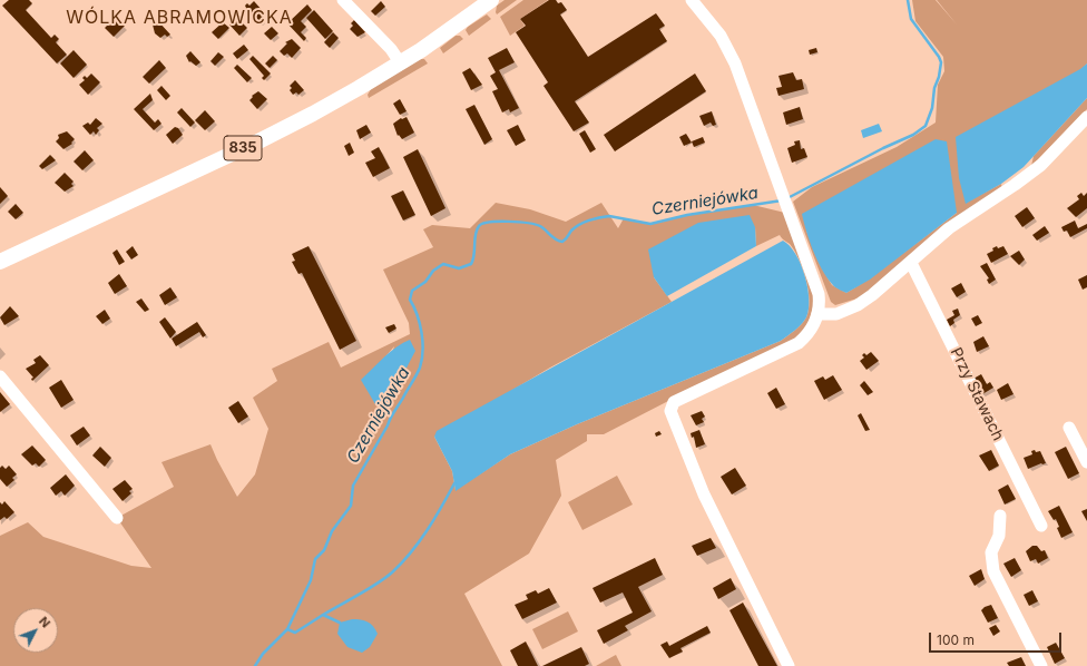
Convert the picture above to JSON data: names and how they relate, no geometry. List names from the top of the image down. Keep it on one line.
{"streets":{"main road":["835"],"street":["Przy Stawach"]},"districts":["WÓLKA ABRAMOWICKA"],"water":["Czerniejówka"],"scale_bar":"100 m","north":"top right"}
